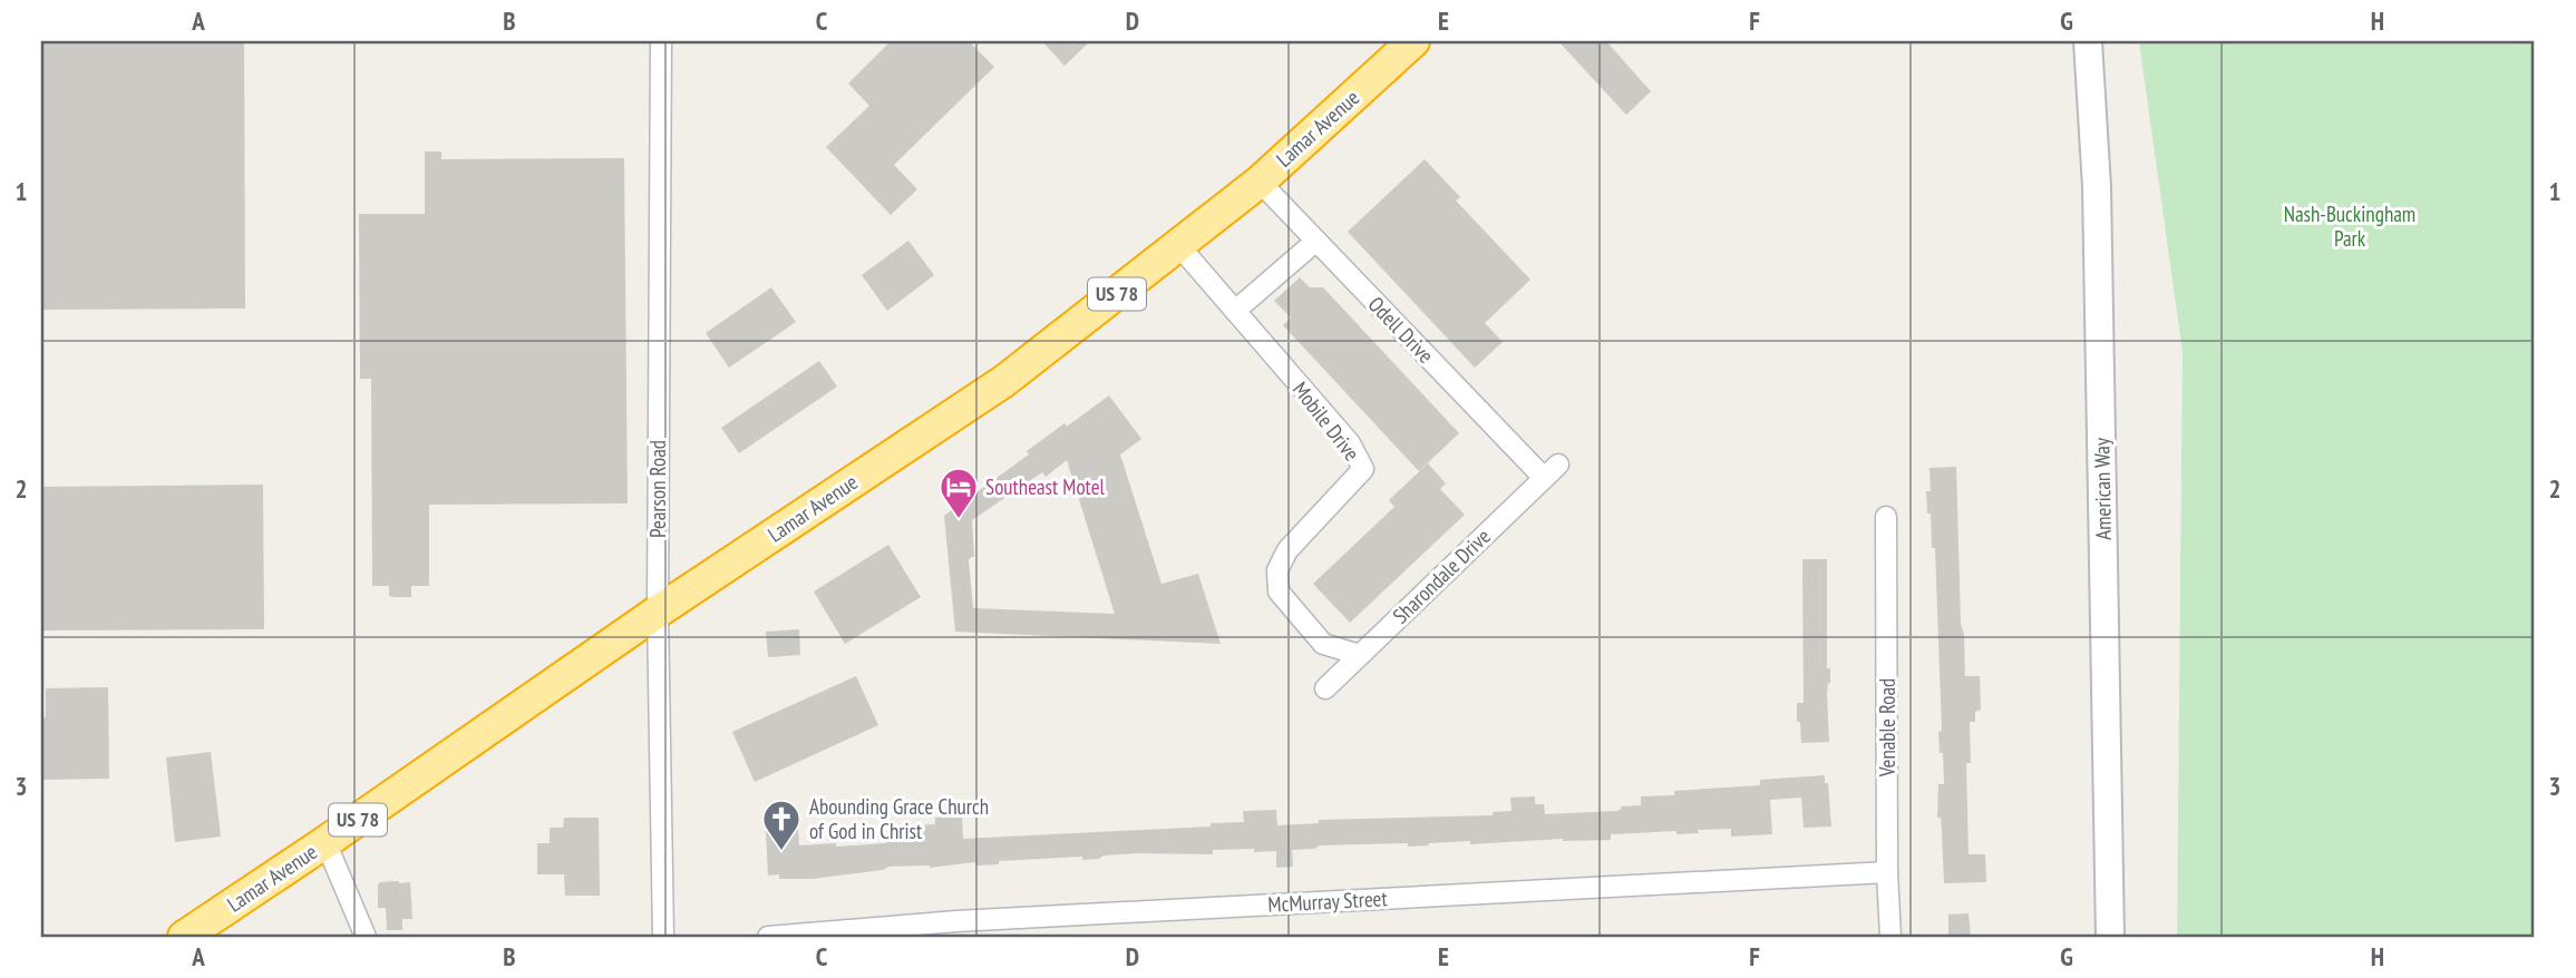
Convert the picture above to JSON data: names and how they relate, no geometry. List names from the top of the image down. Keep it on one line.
{"streets":{"highway":["Lamar Avenue","US 78"],"main road":["American Way"],"street":["Odell Drive","Mobile Drive","Pearson Road","Sharondale Drive","Venable Road","McMurray Street"]},"crossings":[["Lamar Avenue","Odell Drive"],["Lamar Avenue","Mobile Drive"],["Lamar Avenue","Pearson Road"],["Odell Drive","Sharondale Drive"],["Mobile Drive","Sharondale Drive"],["Venable Road","McMurray Street"]],"parks":["Nash-Buckingham Park"],"places":{"hotel":["Southeast Motel"],"church":["Abounding Grace Church of God in Christ"]},"grid":{"columns":["A","B","C","D","E","F","G","H"],"rows":["1","2","3"]}}
